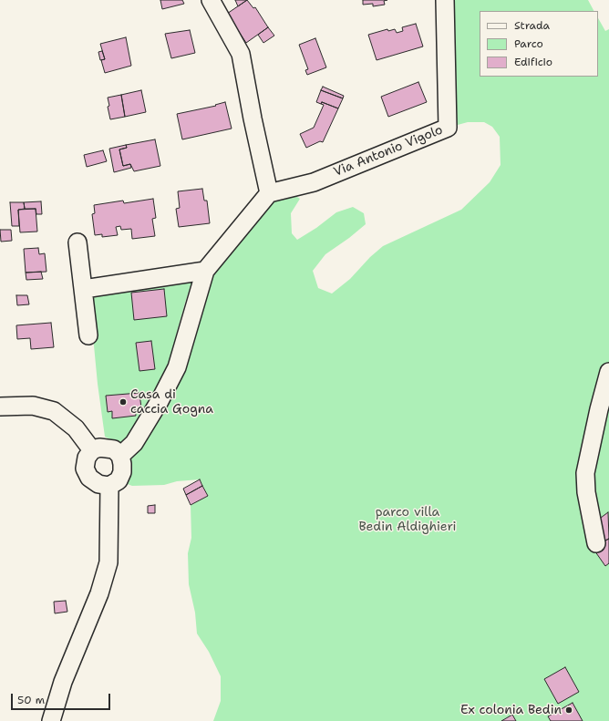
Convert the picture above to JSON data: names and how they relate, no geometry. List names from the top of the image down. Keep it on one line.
{"streets":{"street":["Via Antonio Vigolo"]},"parks":["parco villa Bedin Aldighieri"],"places":["Casa di caccia Gogna","Ex colonia Bedin"],"legend":["Strada","Parco","Edificio"],"scale_bar":"50 m"}
